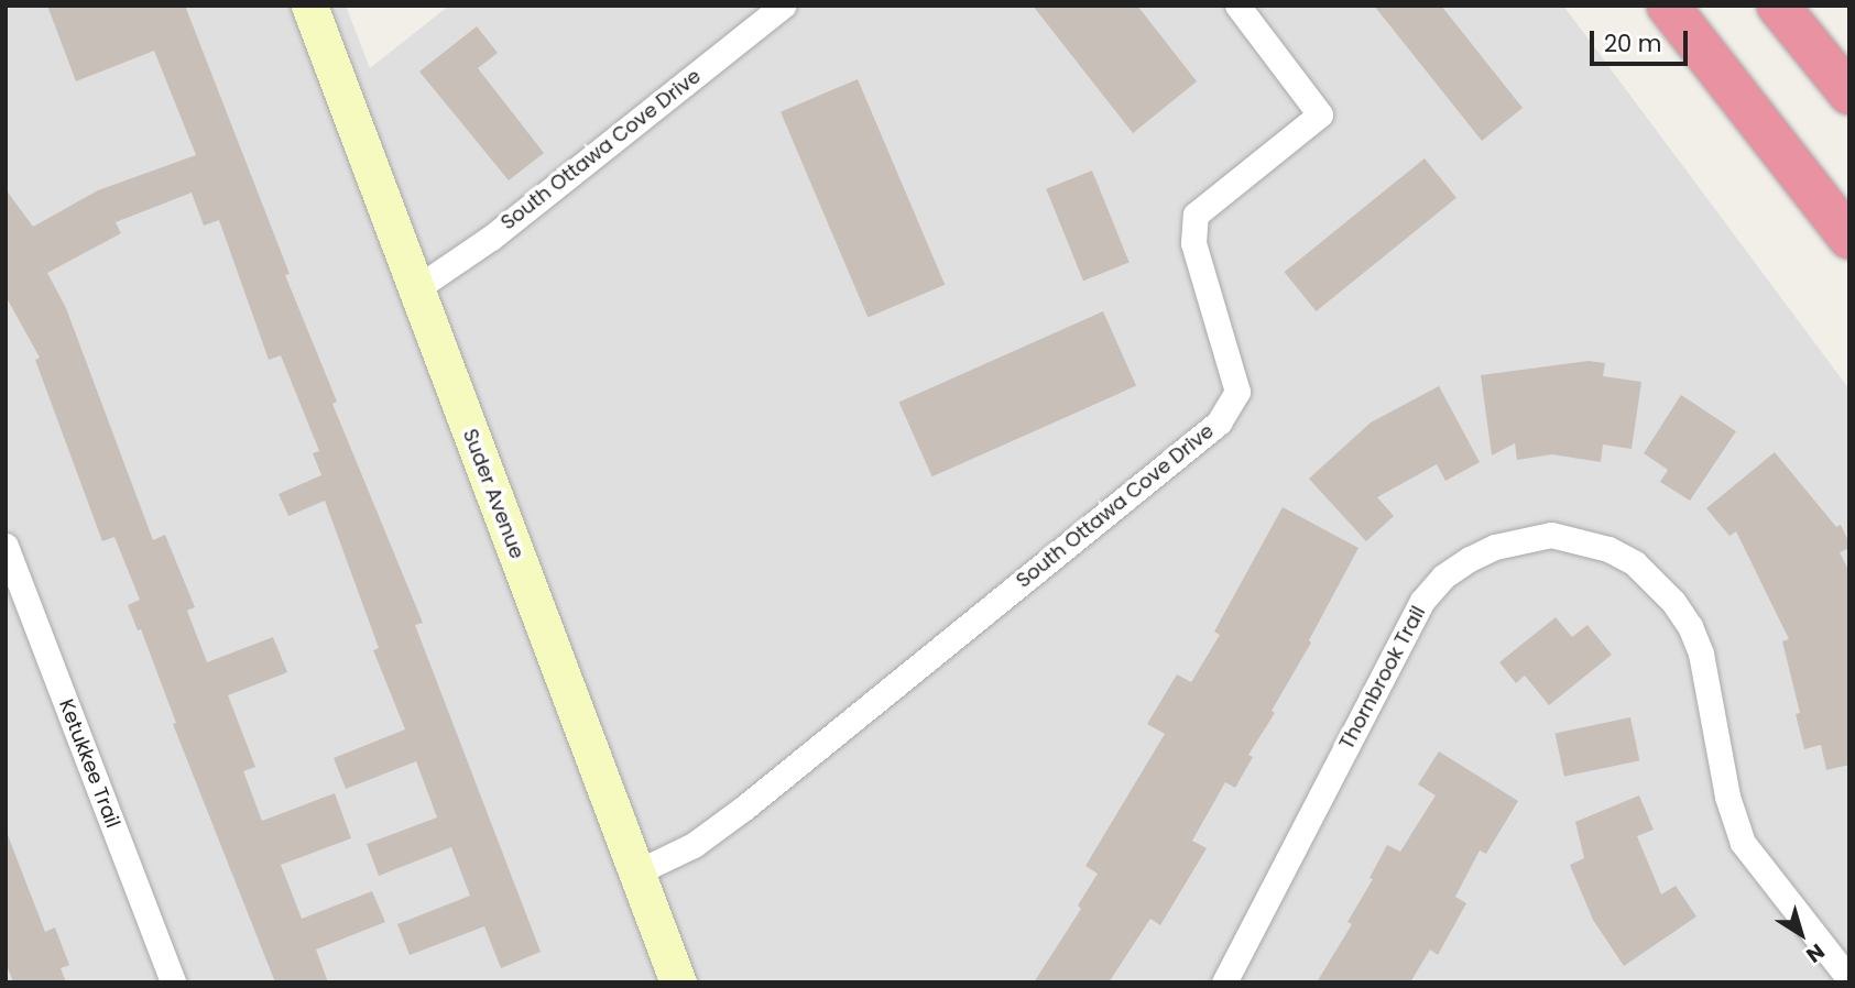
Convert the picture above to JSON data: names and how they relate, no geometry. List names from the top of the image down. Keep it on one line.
{"streets":{"street":["South Ottawa Cove Drive","Suder Avenue","Thornbrook Trail","Ketukkee Trail"]},"crossings":[["South Ottawa Cove Drive","Suder Avenue"]],"scale_bar":"20 m","north":"bottom right"}
